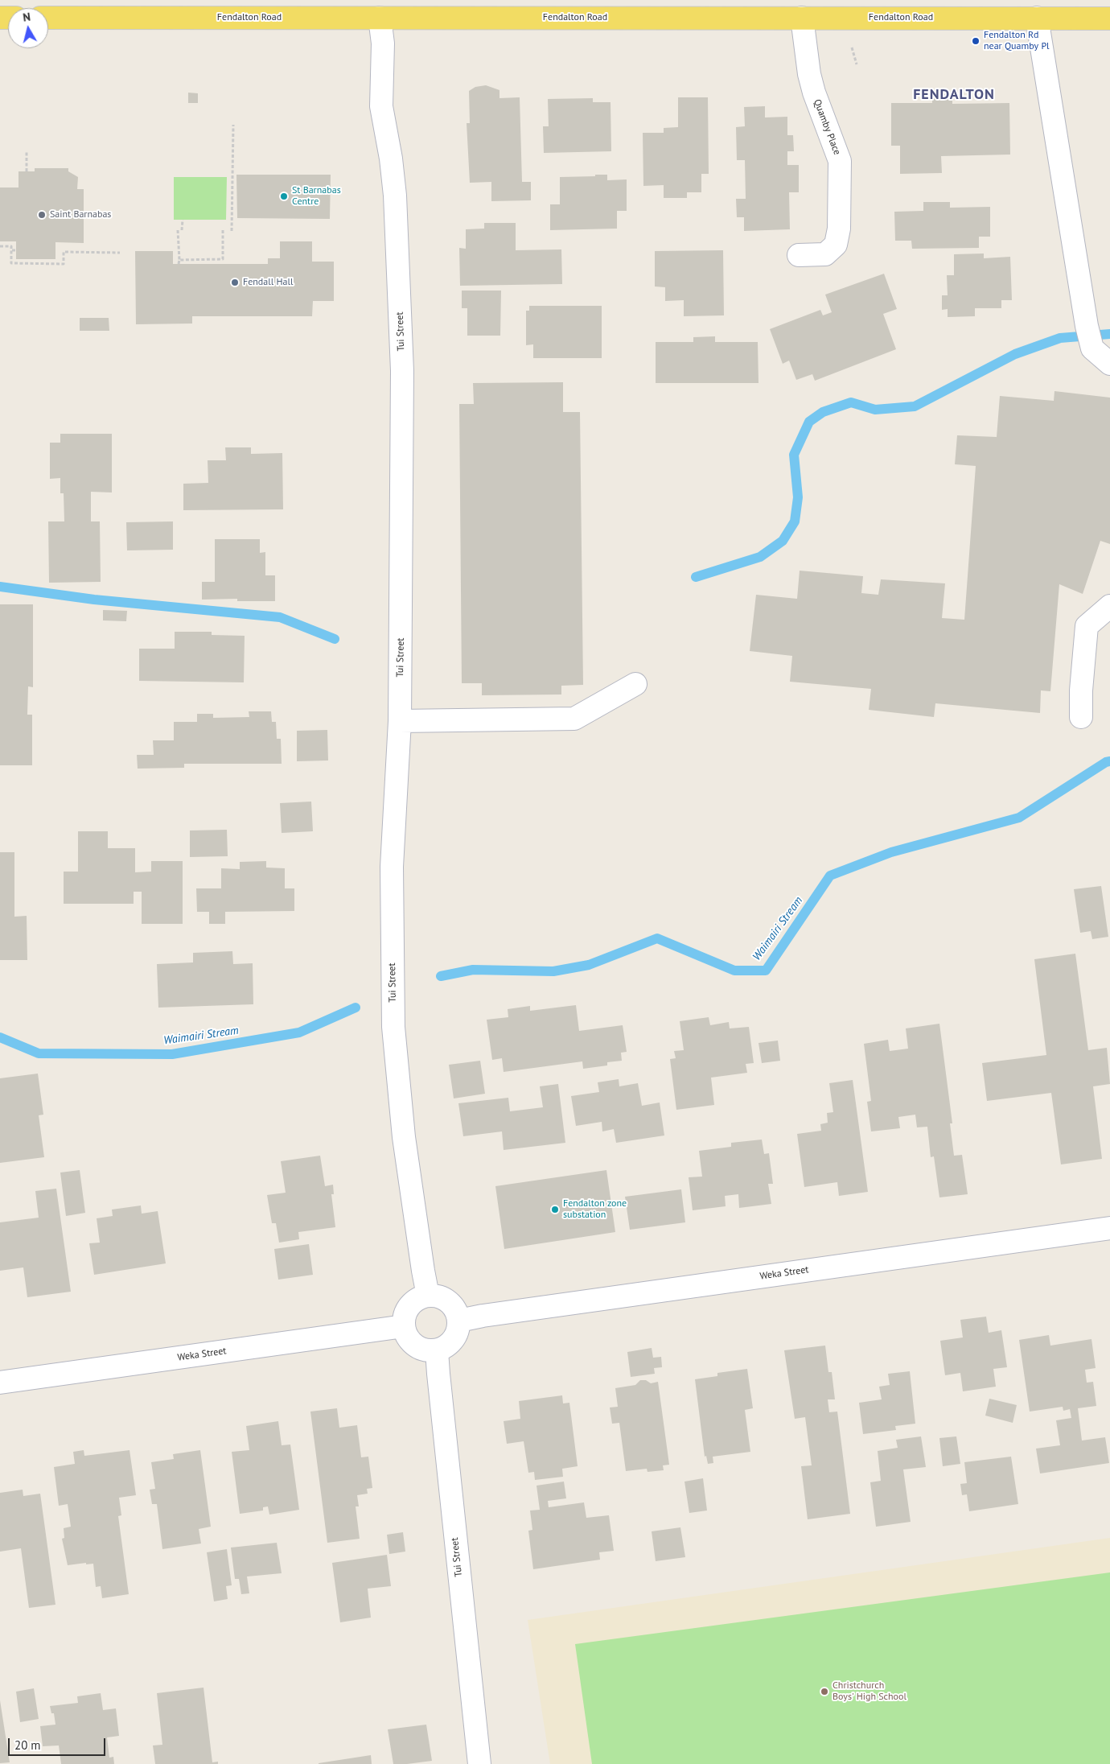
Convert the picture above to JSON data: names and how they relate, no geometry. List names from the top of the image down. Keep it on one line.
{"streets":{"main road":["Fendalton Road"],"street":["Quamby Place","Tui Street","Weka Street"]},"crossings":[["Fendalton Road","Quamby Place"],["Fendalton Road","Tui Street"],["Tui Street","Weka Street"]],"districts":["FENDALTON"],"water":["Waimairi Stream"],"places":["Fendalton Rd near Quamby Pl","St Barnabas Centre","Saint Barnabas","Fendall Hall","Fendalton zone substation","Christchurch Boys' High School"],"scale_bar":"20 m","north":"top"}
